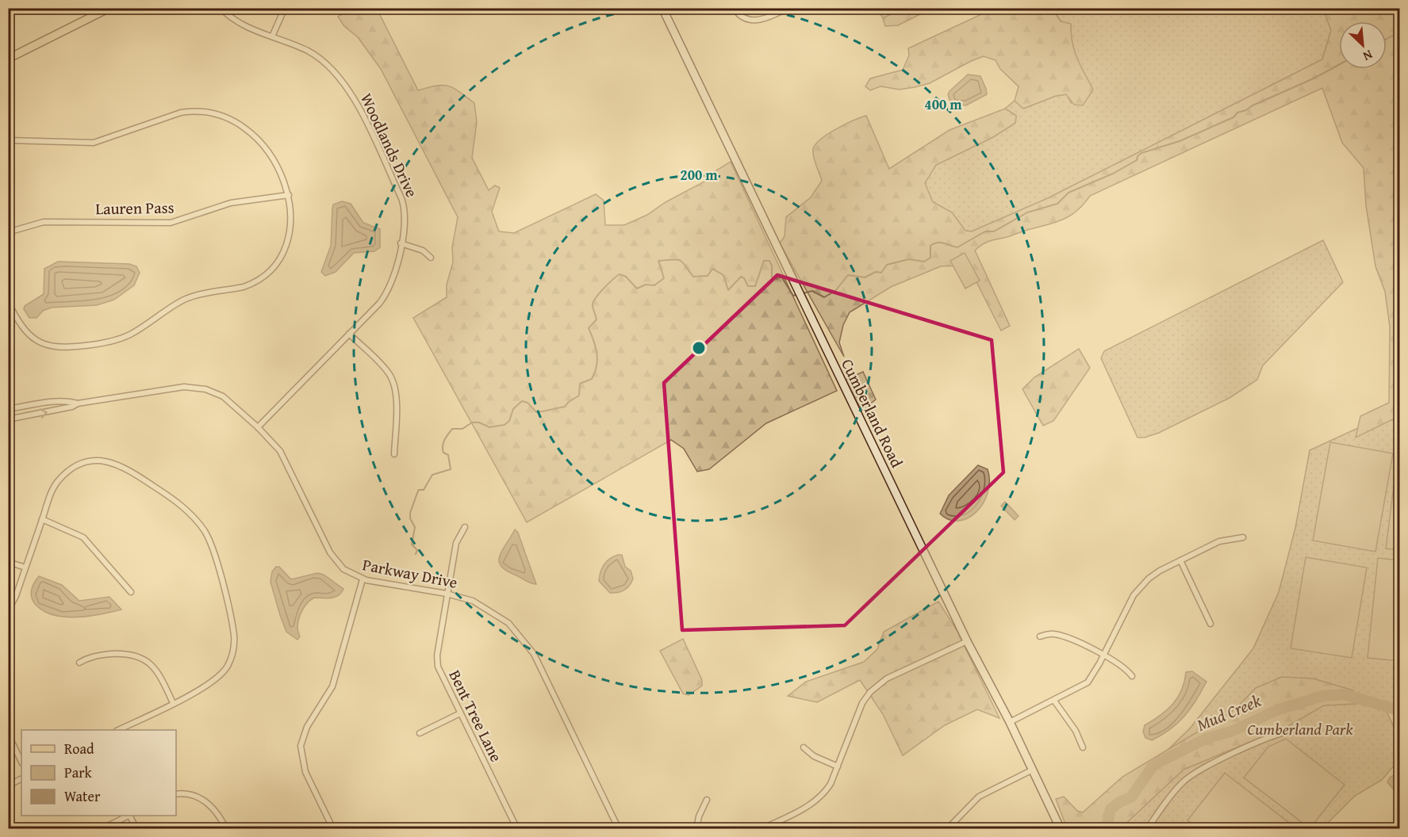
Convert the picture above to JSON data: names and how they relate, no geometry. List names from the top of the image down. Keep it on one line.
{"streets":{"main road":["Cumberland Road"],"street":["Woodlands Drive","Lauren Pass","Parkway Drive","Bent Tree Lane"]},"crossings":[["Woodlands Drive","Parkway Drive"],["Parkway Drive","Bent Tree Lane"]],"water":["Mud Creek"],"parks":["Cumberland Park"],"legend":["Road","Park","Water"],"north":"bottom right","rings":["400 m","200 m"]}
